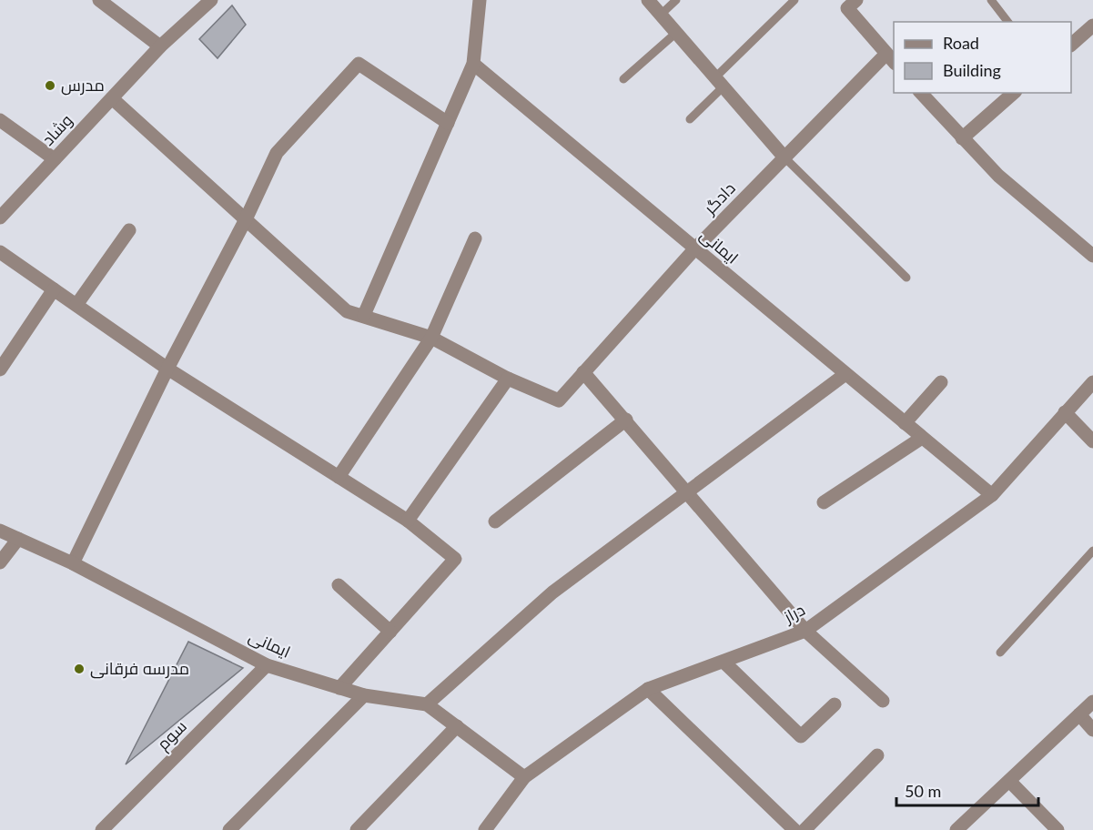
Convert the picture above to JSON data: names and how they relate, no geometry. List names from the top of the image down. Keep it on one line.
{"streets":{"street":["وشاد","دادگر","ایمانی","دراز","سوم"]},"crossings":[["دادگر","ایمانی"],["ایمانی","دراز"],["ایمانی","سوم"]],"places":["مدرس","مدرسه فرقانی"],"legend":["Road","Building"],"scale_bar":"50 m"}
